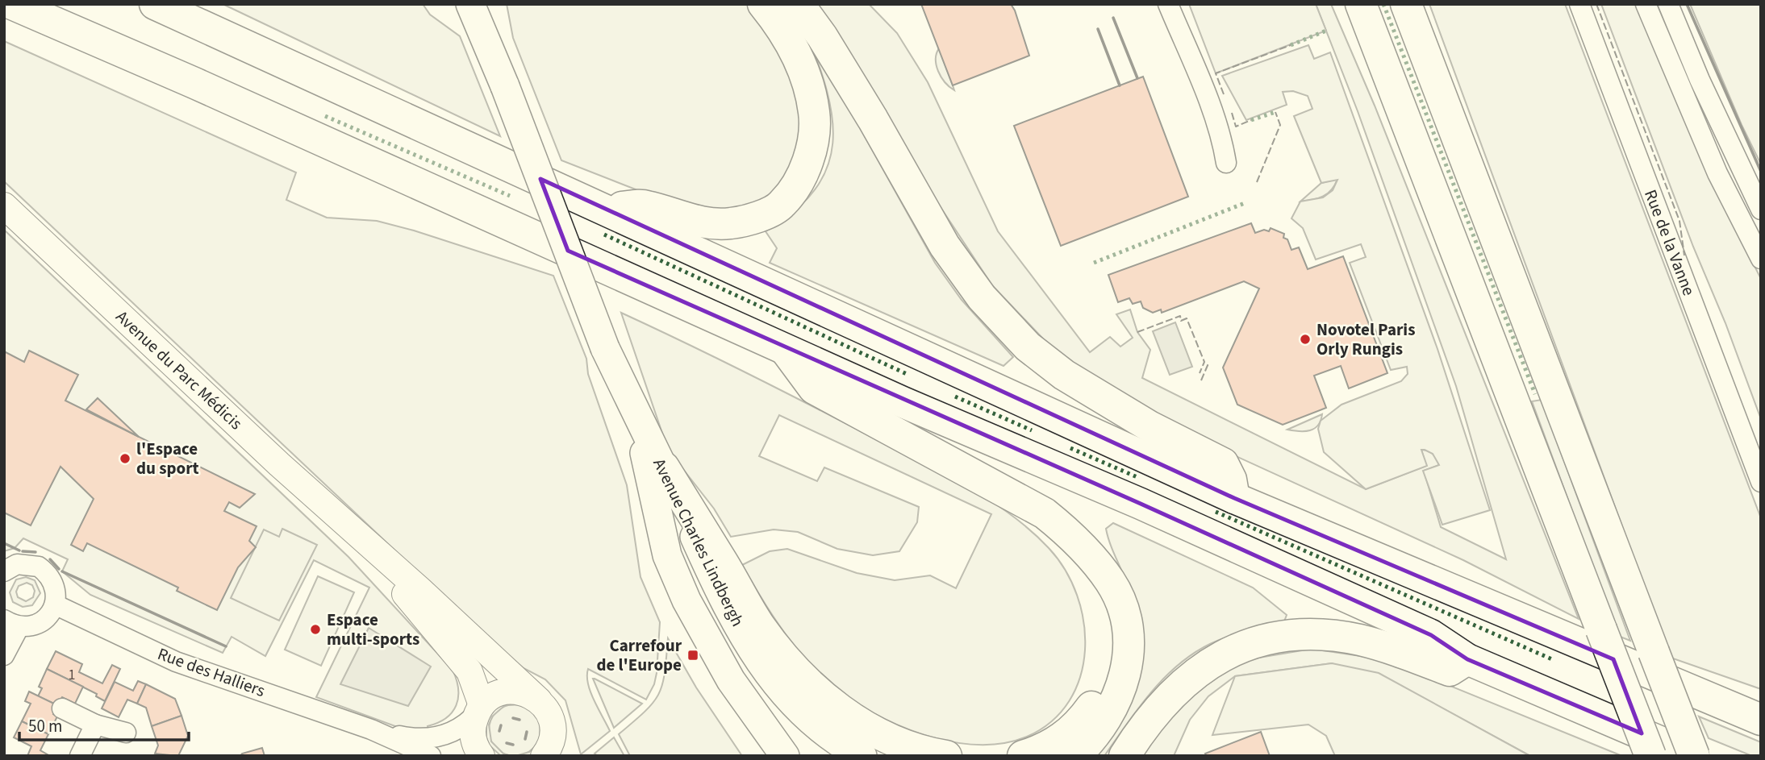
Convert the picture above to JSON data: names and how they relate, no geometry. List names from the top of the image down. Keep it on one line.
{"streets":{"main road":["Avenue Charles Lindbergh"],"street":["Rue de la Vanne","Avenue du Parc Médicis","Rue des Halliers"]},"crossings":[["Avenue du Parc Médicis","Rue des Halliers"]],"places":{"other":["Novotel Paris Orly Rungis","l'Espace du sport","Espace multi-sports"],"transit":["Carrefour de l'Europe"]},"house_numbers":["1"],"scale_bar":"50 m"}
